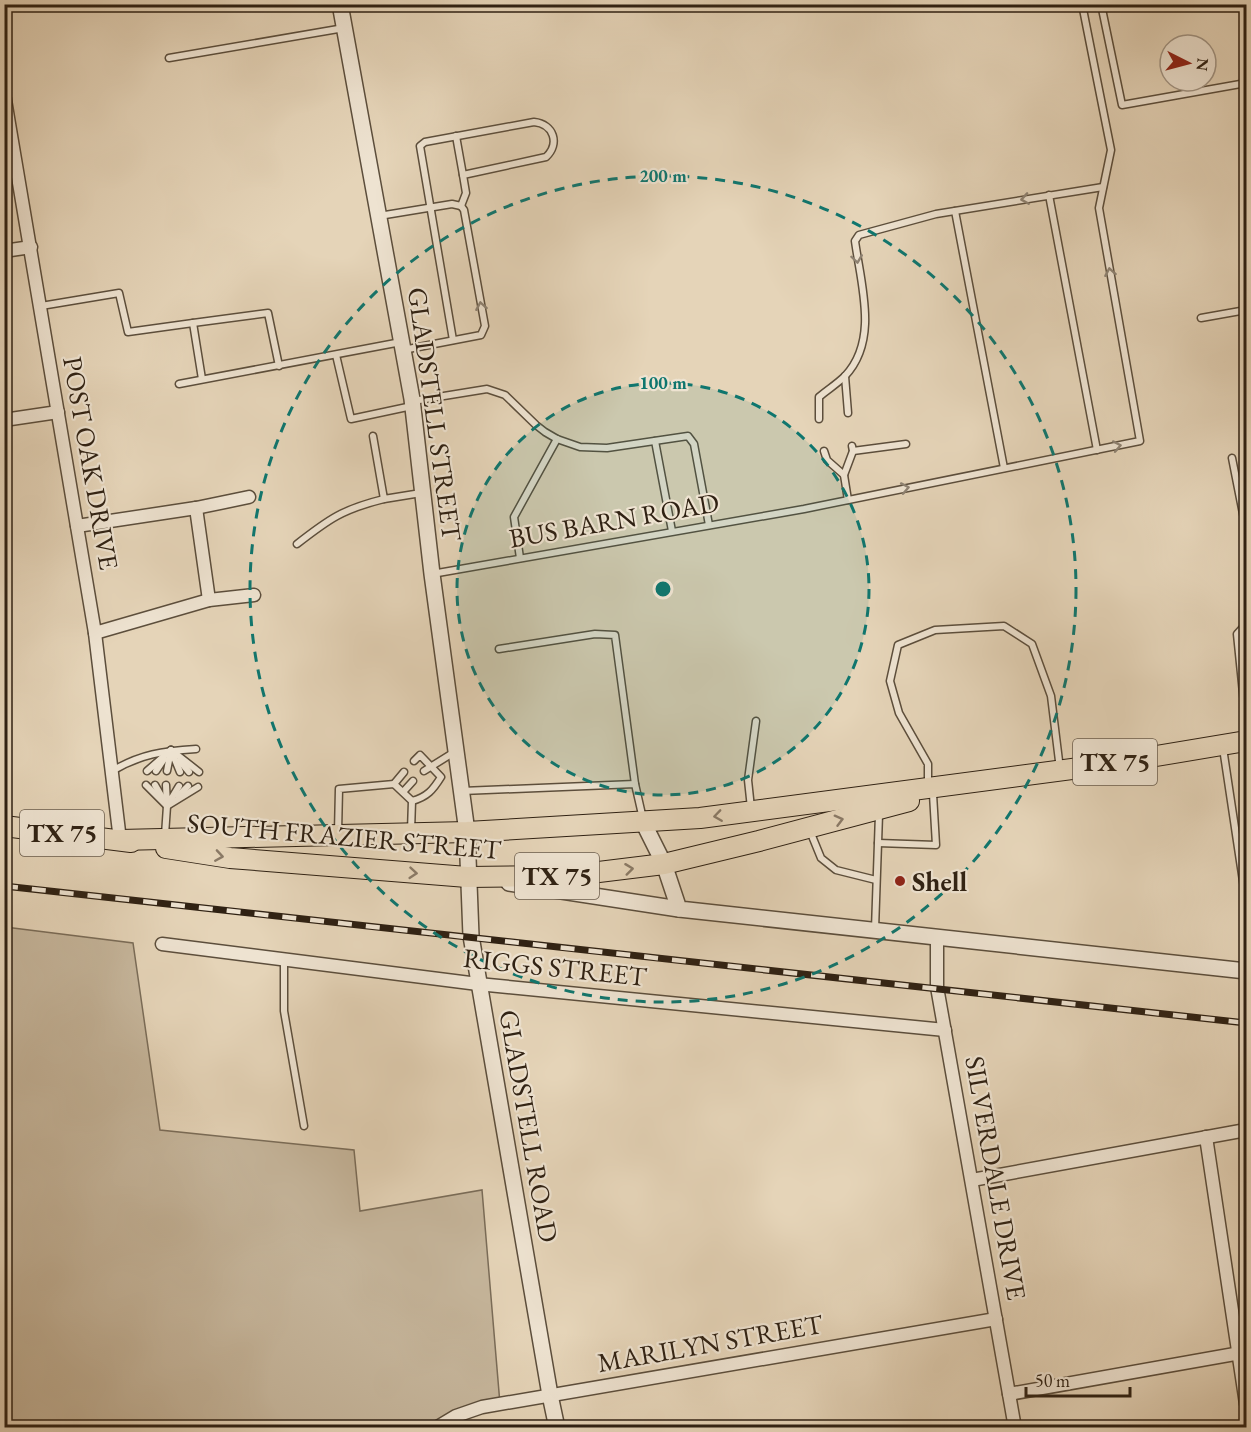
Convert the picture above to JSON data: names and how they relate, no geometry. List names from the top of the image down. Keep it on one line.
{"streets":{"main road":["TX 75","SOUTH FRAZIER STREET"],"street":["GLADSTELL STREET","POST OAK DRIVE","RIGGS STREET","GLADSTELL ROAD","SILVERDALE DRIVE","MARILYN STREET"],"lane":["BUS BARN ROAD"]},"crossings":[["GLADSTELL STREET","BUS BARN ROAD"],["GLADSTELL STREET","SOUTH FRAZIER STREET"],["GLADSTELL STREET","GLADSTELL ROAD"],["POST OAK DRIVE","SOUTH FRAZIER STREET"],["SOUTH FRAZIER STREET","GLADSTELL ROAD"],["RIGGS STREET","GLADSTELL ROAD"],["RIGGS STREET","SILVERDALE DRIVE"],["GLADSTELL ROAD","MARILYN STREET"],["SILVERDALE DRIVE","MARILYN STREET"]],"places":["Shell"],"scale_bar":"50 m","north":"right","rings":["200 m","100 m"]}
